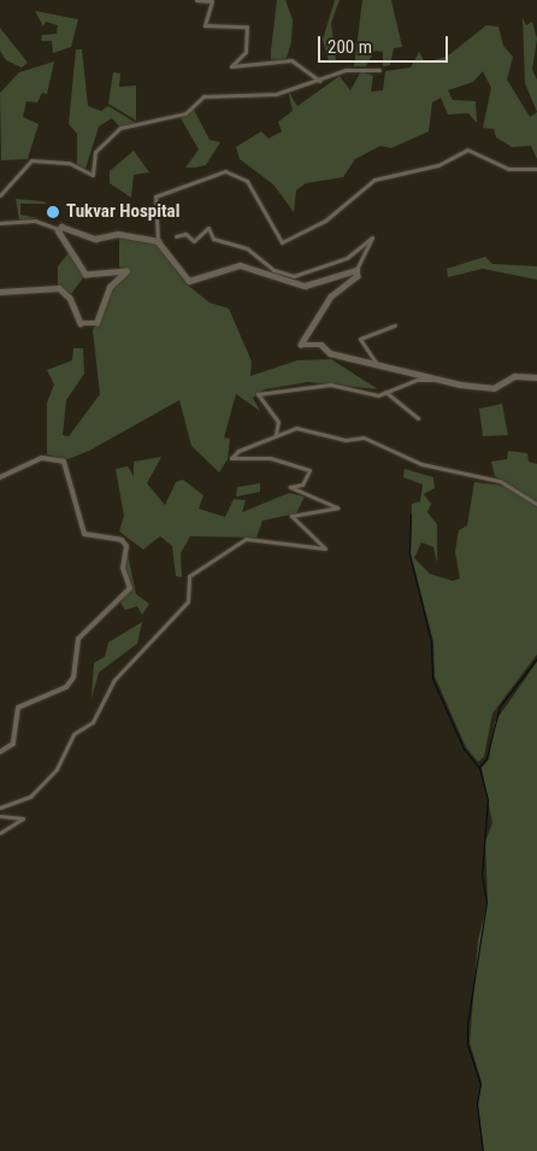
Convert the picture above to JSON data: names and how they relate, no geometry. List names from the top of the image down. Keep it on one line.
{"places":["Tukvar Hospital"],"scale_bar":"200 m"}
